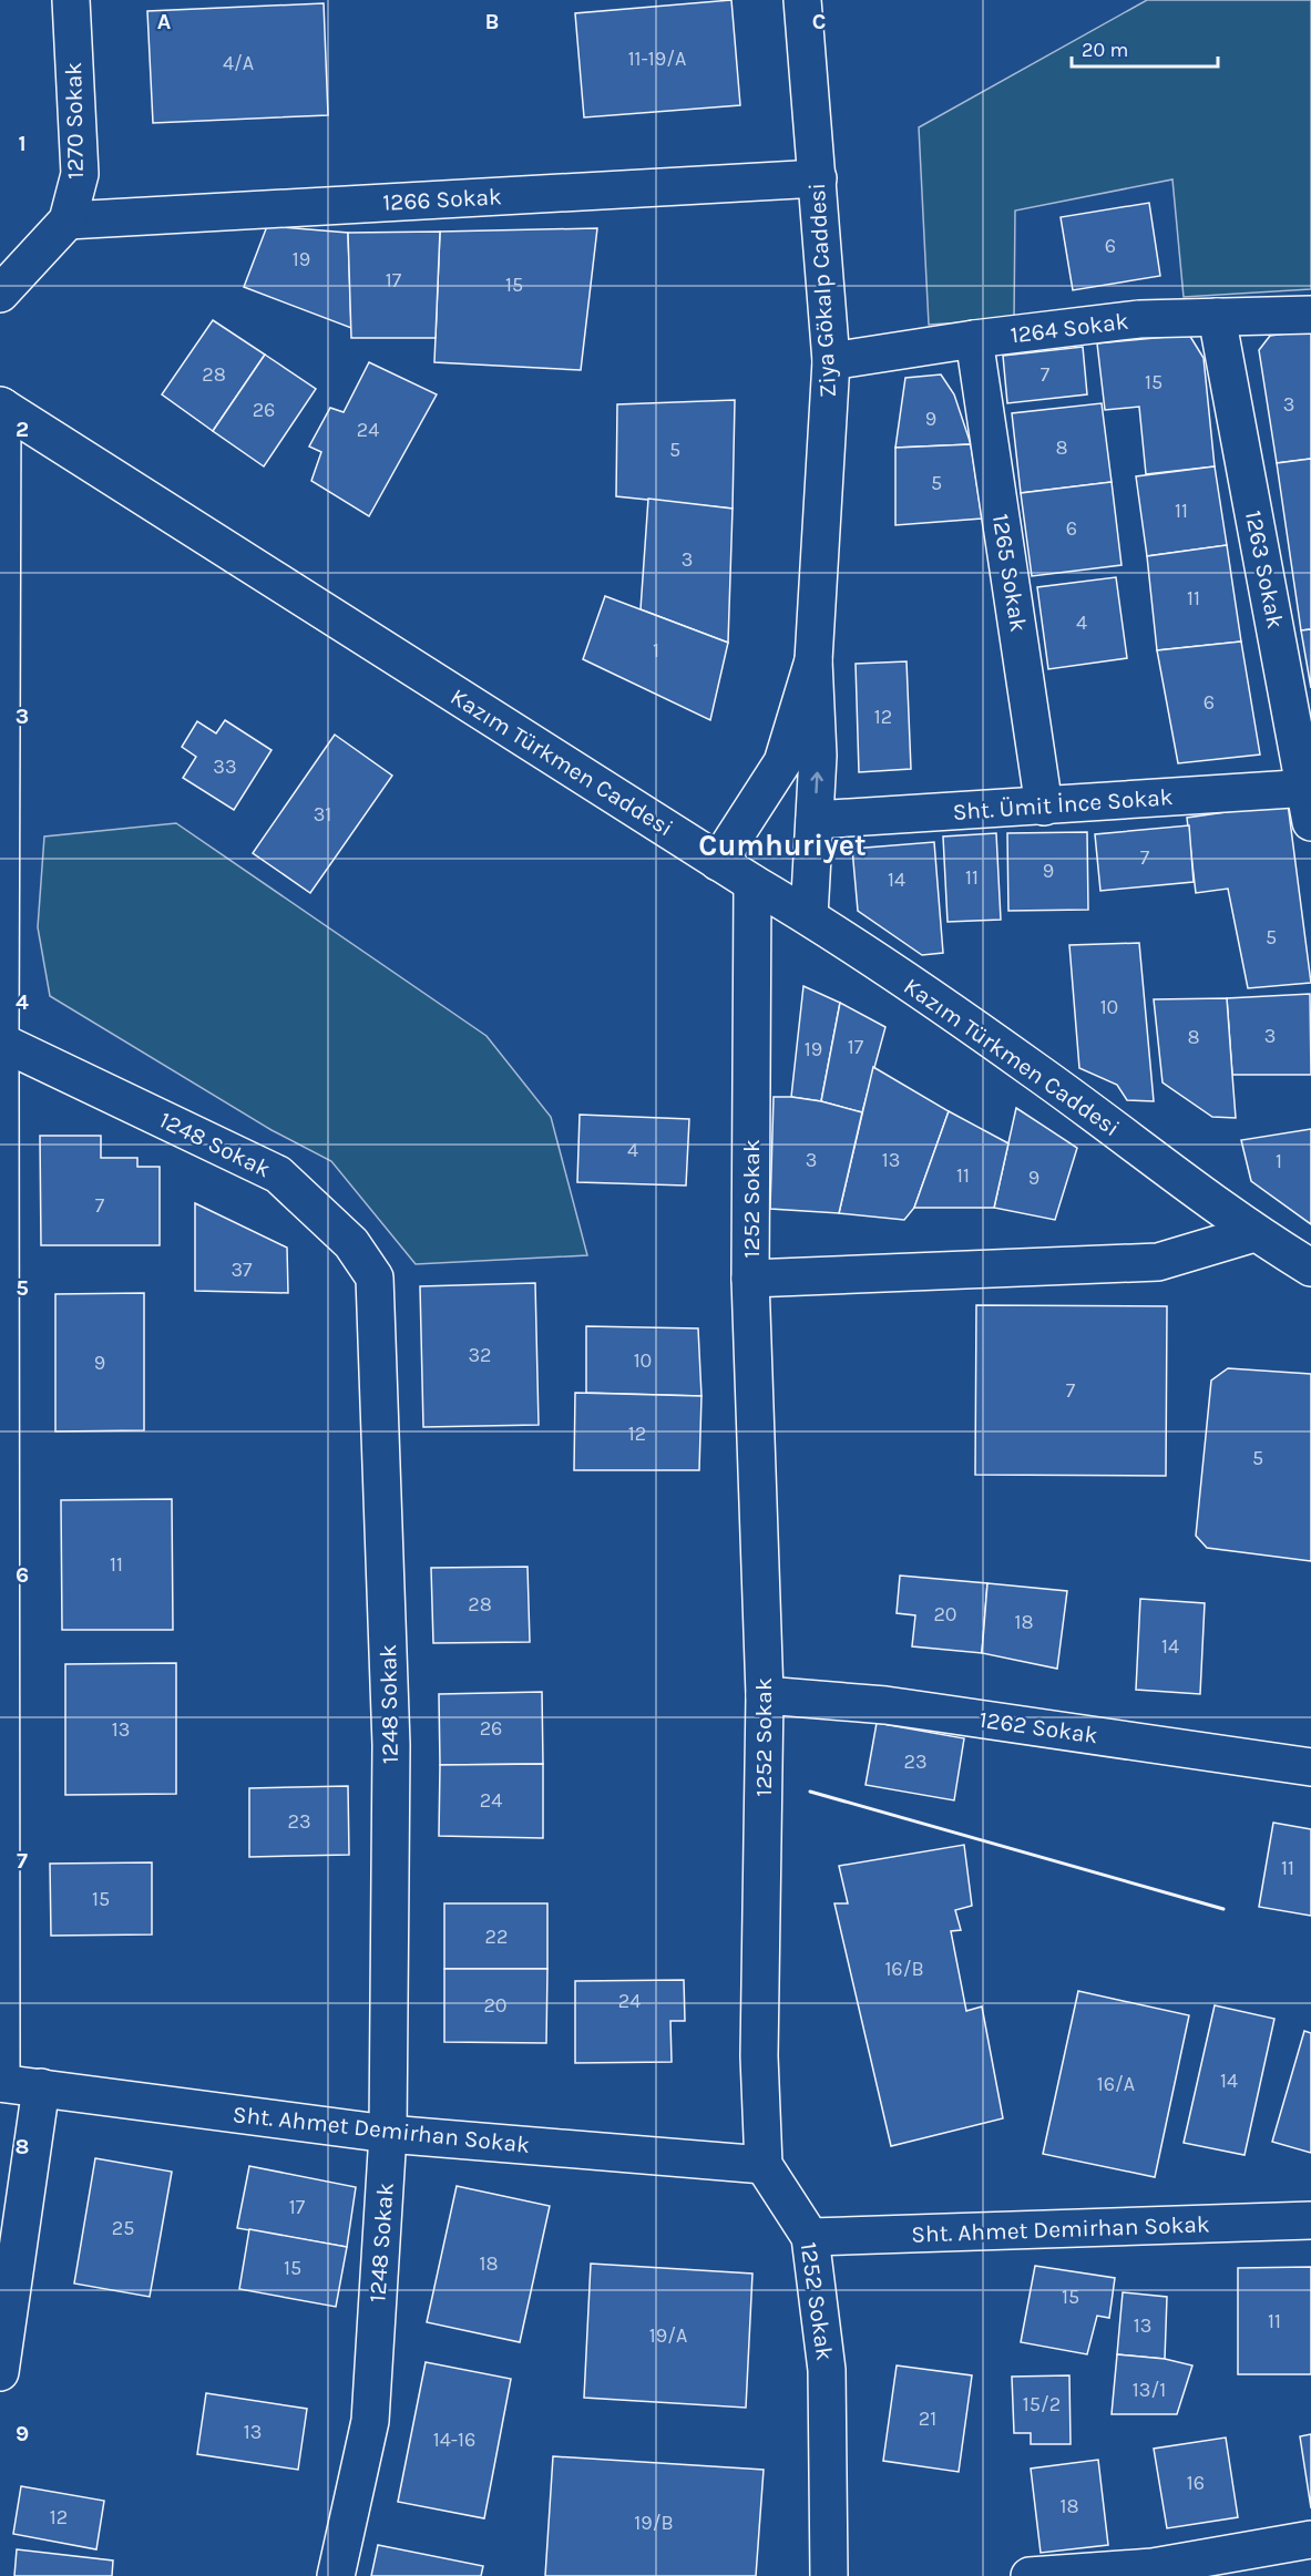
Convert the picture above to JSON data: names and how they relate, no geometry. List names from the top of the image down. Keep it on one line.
{"streets":{"street":["1270 Sokak","1266 Sokak","Ziya Gökalp Caddesi","1264 Sokak","1263 Sokak","1265 Sokak","Kazım Türkmen Caddesi","Sht. Ümit İnce Sokak","1248 Sokak","1252 Sokak","1262 Sokak","Sht. Ahmet Demirhan Sokak"]},"crossings":[["1270 Sokak","1266 Sokak"],["1266 Sokak","Ziya Gökalp Caddesi"],["Ziya Gökalp Caddesi","1264 Sokak"],["1264 Sokak","1263 Sokak"],["1264 Sokak","1265 Sokak"],["1263 Sokak","Sht. Ümit İnce Sokak"],["1265 Sokak","Sht. Ümit İnce Sokak"],["Kazım Türkmen Caddesi","1252 Sokak"],["1248 Sokak","Sht. Ahmet Demirhan Sokak"],["1252 Sokak","1262 Sokak"],["1252 Sokak","Sht. Ahmet Demirhan Sokak"]],"districts":["Cumhuriyet"],"house_numbers":["11-19/A","4/A","6","19","17","15","28","7","15","3","26","9","24","8","5","5","11","6","3","11","4","1","6","12","33","31","7","9","11","14","5","10","3","8","17","19","4","3","13","1","11","9","7","37","32","10","9","7","12","5","11","28","20","18","14","26","13","23","24","23","11","15","22","16/B","24","20","14","16/A","17","25","18","15","15","11","13","19/A","13/1","15/2","21","13","14-16","16","18","12","19/B"],"scale_bar":"20 m","grid":{"columns":["A","B","C"],"rows":["1","2","3","4","5","6","7","8","9"]}}
